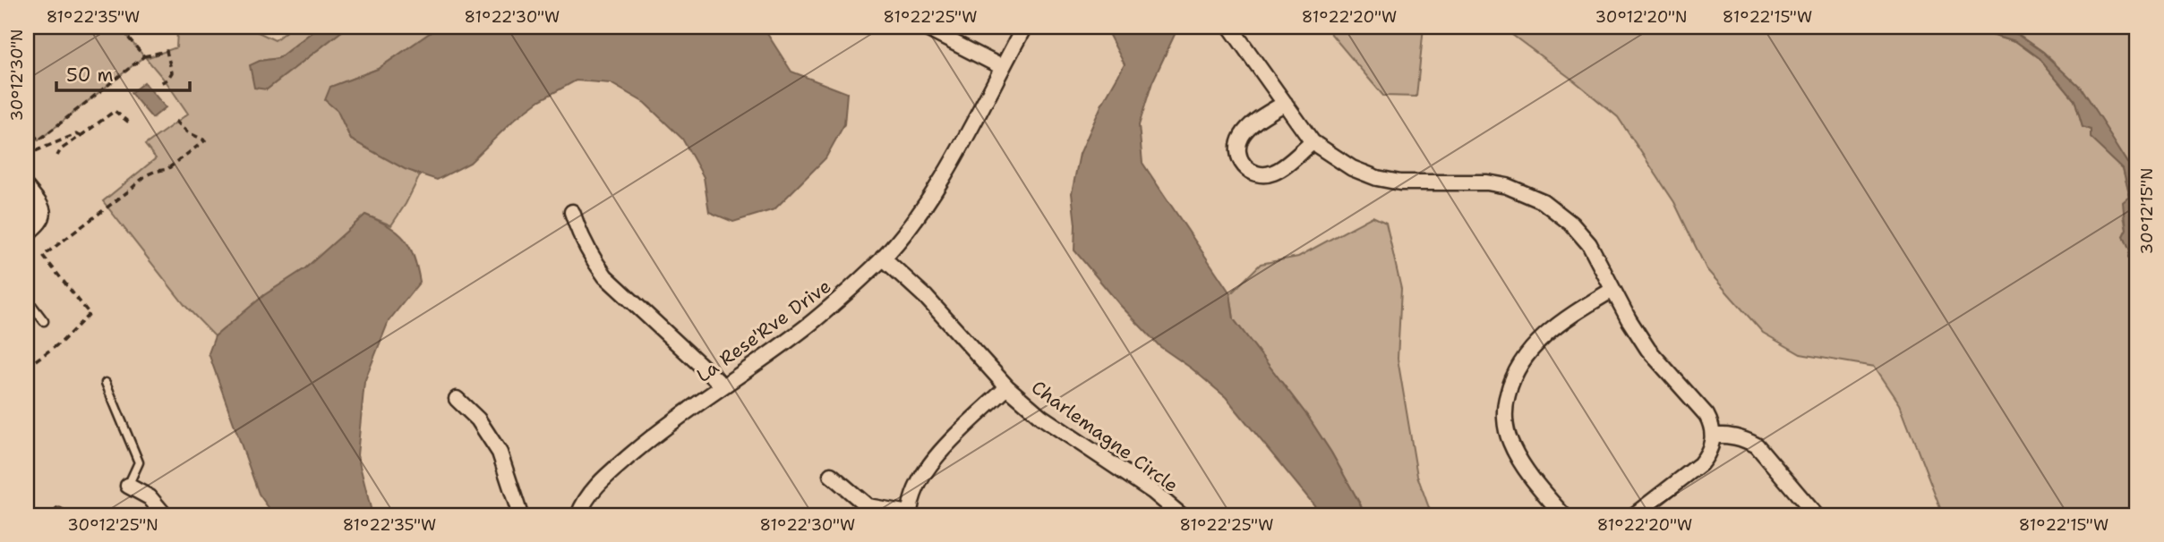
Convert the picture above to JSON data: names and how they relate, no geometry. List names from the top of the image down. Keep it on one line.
{"streets":{"street":["La Rese'Rve Drive","Charlemagne Circle"]},"crossings":[["La Rese'Rve Drive","Charlemagne Circle"]],"scale_bar":"50 m","coordinates":["81°22'35\"W","81°22'30\"W","81°22'25\"W","81°22'20\"W","30°12'20\"N","81°22'15\"W","30°12'30\"N","30°12'15\"N","30°12'25\"N"]}
